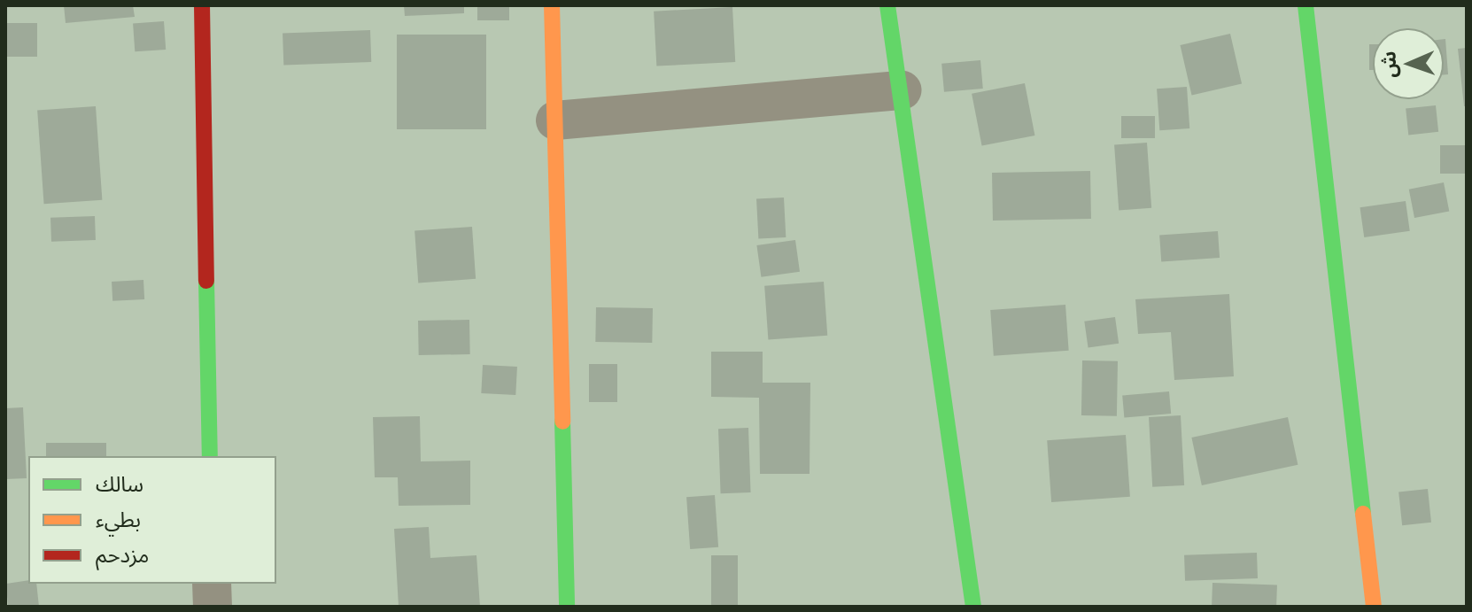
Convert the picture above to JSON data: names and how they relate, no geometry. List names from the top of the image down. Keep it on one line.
{"legend":["سالك","بطيء","مزدحم"],"north":"left"}
